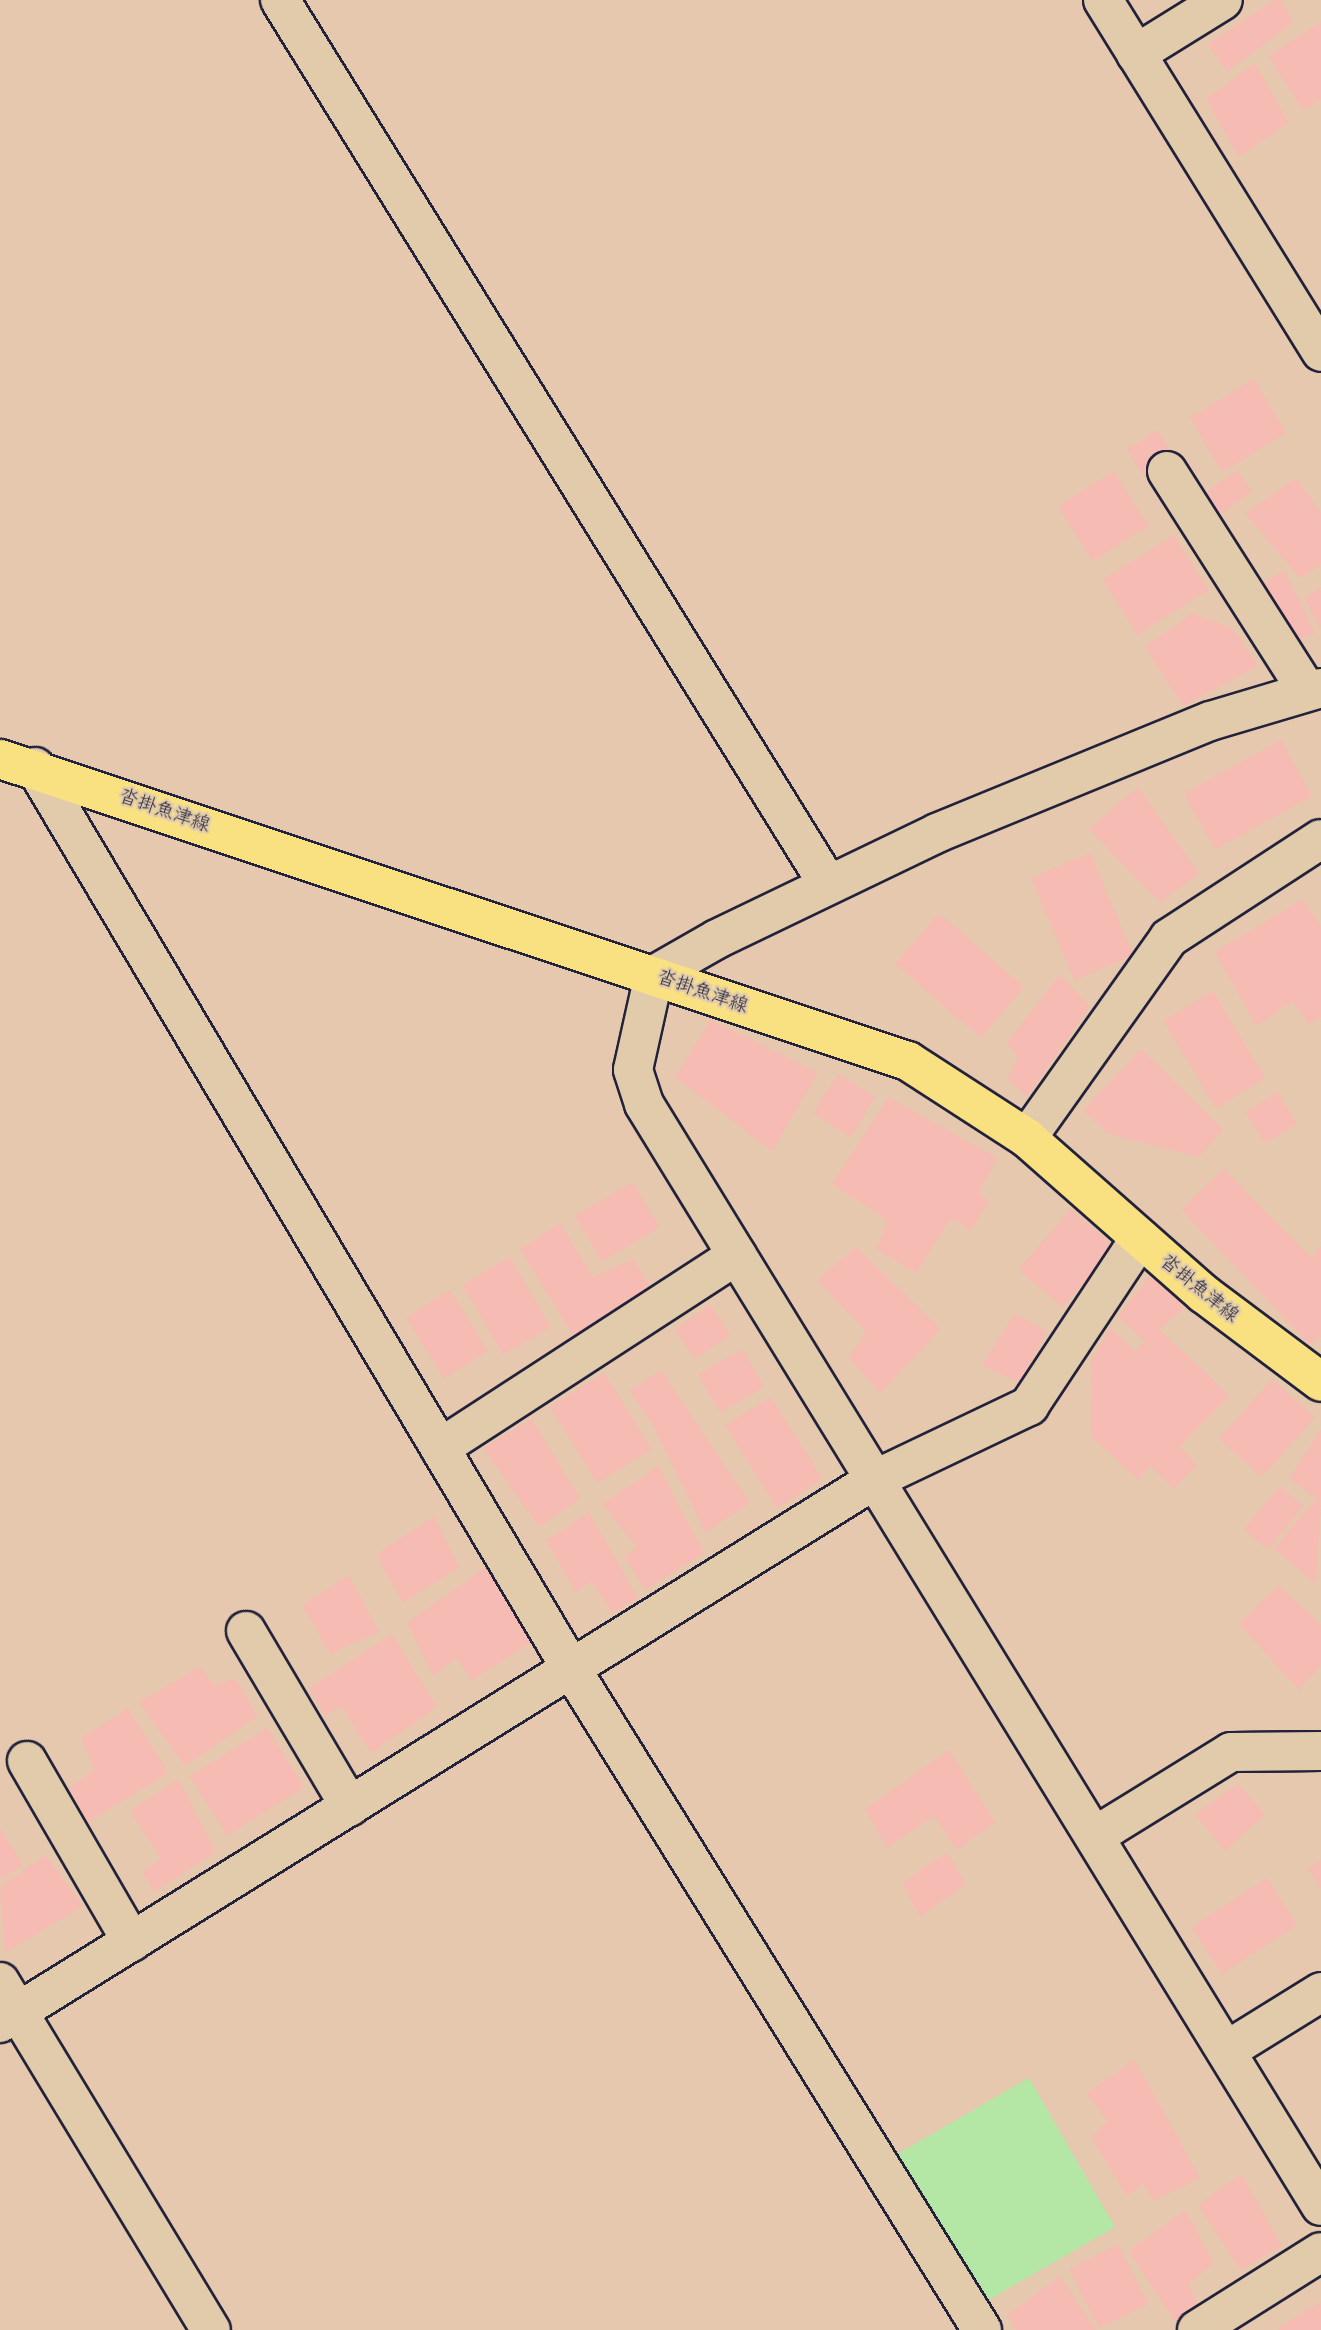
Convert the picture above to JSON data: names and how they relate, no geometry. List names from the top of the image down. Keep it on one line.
{"streets":{"main road":["沓掛魚津線"]}}
